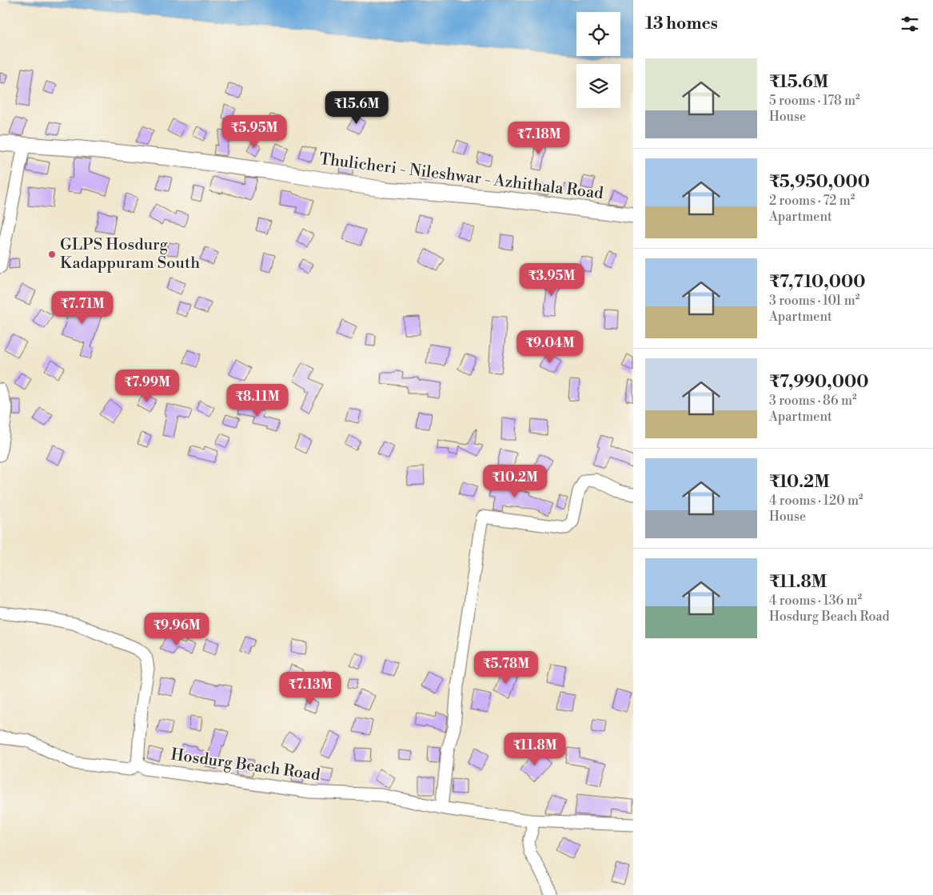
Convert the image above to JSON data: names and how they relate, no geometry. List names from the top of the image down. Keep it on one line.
{"streets":{"main road":["Thulicheri - Nileshwar - Azhithala Road"],"street":["Hosdurg Beach Road"]},"places":["GLPS Hosdurg Kadappuram South"],"page":{"heading":"13 homes","list":[{"name":"₹15.6M","note":"5 rooms · 178 m² · House"},{"name":"₹5,950,000","note":"2 rooms · 72 m² · Apartment"},{"name":"₹7,710,000","note":"3 rooms · 101 m² · Apartment"},{"name":"₹7,990,000","note":"3 rooms · 86 m² · Apartment"},{"name":"₹10.2M","note":"4 rooms · 120 m² · House"},{"name":"₹11.8M","note":"4 rooms · 136 m² · Hosdurg Beach Road"}],"price":["₹15.6M","₹5.95M","₹7.18M","₹3.95M","₹7.71M","₹9.04M","₹7.99M","₹8.11M","₹10.2M","₹9.96M","₹5.78M","₹7.13M","₹11.8M"]}}
